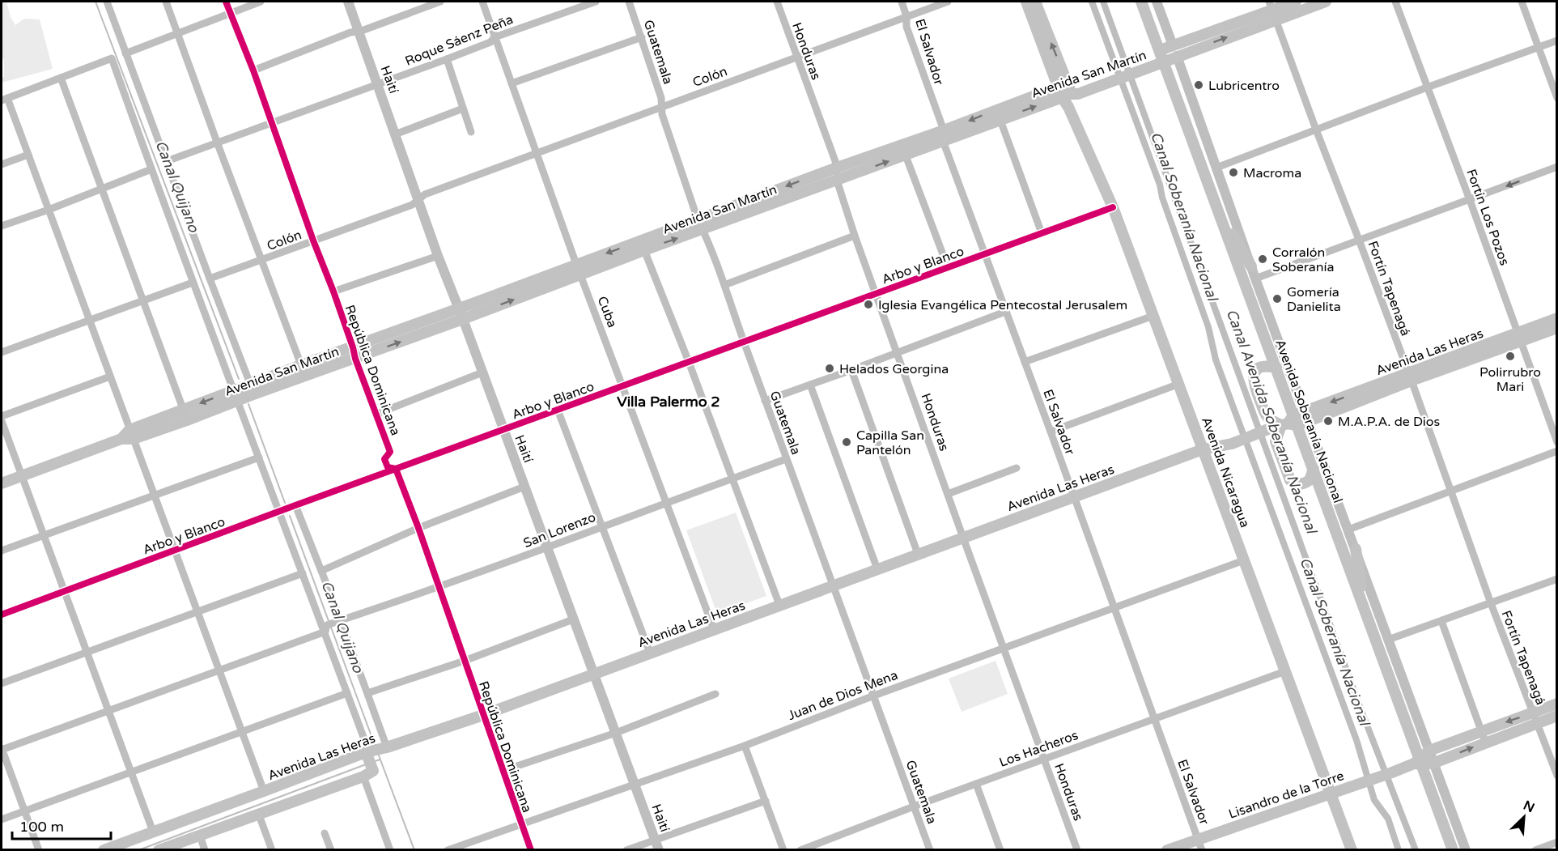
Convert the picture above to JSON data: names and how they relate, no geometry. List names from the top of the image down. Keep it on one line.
{"streets":{"main road":["Avenida San Martín","Avenida Las Heras","Avenida Soberanía Nacional","Avenida Nicaragua","Lisandro de la Torre"],"street":["Roque Sáenz Peña","Honduras","Guatemala","El Salvador","Colón","Haití","Fortín Los Pozos","Arbo y Blanco","Fortín Tapenagá","Cuba","República Dominicana","San Lorenzo","Juan de Dios Mena","Los Hacheros"]},"crossings":[["Roque Sáenz Peña","Haití"],["Roque Sáenz Peña","Cuba"],["Roque Sáenz Peña","República Dominicana"],["Honduras","Avenida San Martín"],["Honduras","Colón"],["Honduras","Arbo y Blanco"],["Honduras","Avenida Las Heras"],["Honduras","Juan de Dios Mena"],["Honduras","Los Hacheros"],["Guatemala","Avenida San Martín"],["Guatemala","Colón"],["Guatemala","Arbo y Blanco"],["Guatemala","Avenida Las Heras"],["Guatemala","San Lorenzo"],["Guatemala","Juan de Dios Mena"],["Guatemala","Los Hacheros"],["El Salvador","Avenida San Martín"],["El Salvador","Colón"],["El Salvador","Arbo y Blanco"],["El Salvador","Avenida Las Heras"],["El Salvador","Juan de Dios Mena"],["El Salvador","Los Hacheros"],["El Salvador","Lisandro de la Torre"],["Avenida San Martín","Haití"],["Avenida San Martín","Fortín Tapenagá"],["Avenida San Martín","Cuba"],["Avenida San Martín","República Dominicana"],["Avenida San Martín","Avenida Soberanía Nacional"],["Avenida San Martín","Avenida Nicaragua"],["Colón","Haití"],["Colón","Cuba"],["Colón","República Dominicana"],["Haití","Arbo y Blanco"],["Haití","Avenida Las Heras"],["Haití","San Lorenzo"],["Haití","Juan de Dios Mena"],["Fortín Los Pozos","Avenida Las Heras"],["Arbo y Blanco","Cuba"],["Arbo y Blanco","República Dominicana"],["Arbo y Blanco","Avenida Nicaragua"],["Fortín Tapenagá","Avenida Las Heras"],["Fortín Tapenagá","Lisandro de la Torre"],["Cuba","Avenida Las Heras"],["Cuba","San Lorenzo"],["Avenida Las Heras","República Dominicana"],["Avenida Las Heras","Avenida Soberanía Nacional"],["Avenida Las Heras","Avenida Nicaragua"],["República Dominicana","San Lorenzo"],["República Dominicana","Juan de Dios Mena"],["Avenida Soberanía Nacional","Lisandro de la Torre"],["Avenida Nicaragua","Juan de Dios Mena"],["Avenida Nicaragua","Los Hacheros"],["Avenida Nicaragua","Lisandro de la Torre"]],"districts":["Villa Palermo 2"],"water":["Canal Quijano","Canal Soberanía Nacional","Canal Avenida Soberanía Nacional"],"places":["Lubricentro","Macroma","Corralón Soberanía","Gomería Danielita","Iglesia Evangélica Pentecostal Jerusalem","Polirrubro Mari","Helados Georgina","M.A.P.A. de Dios","Capilla San Pantelón"],"scale_bar":"100 m","north":"top right"}
